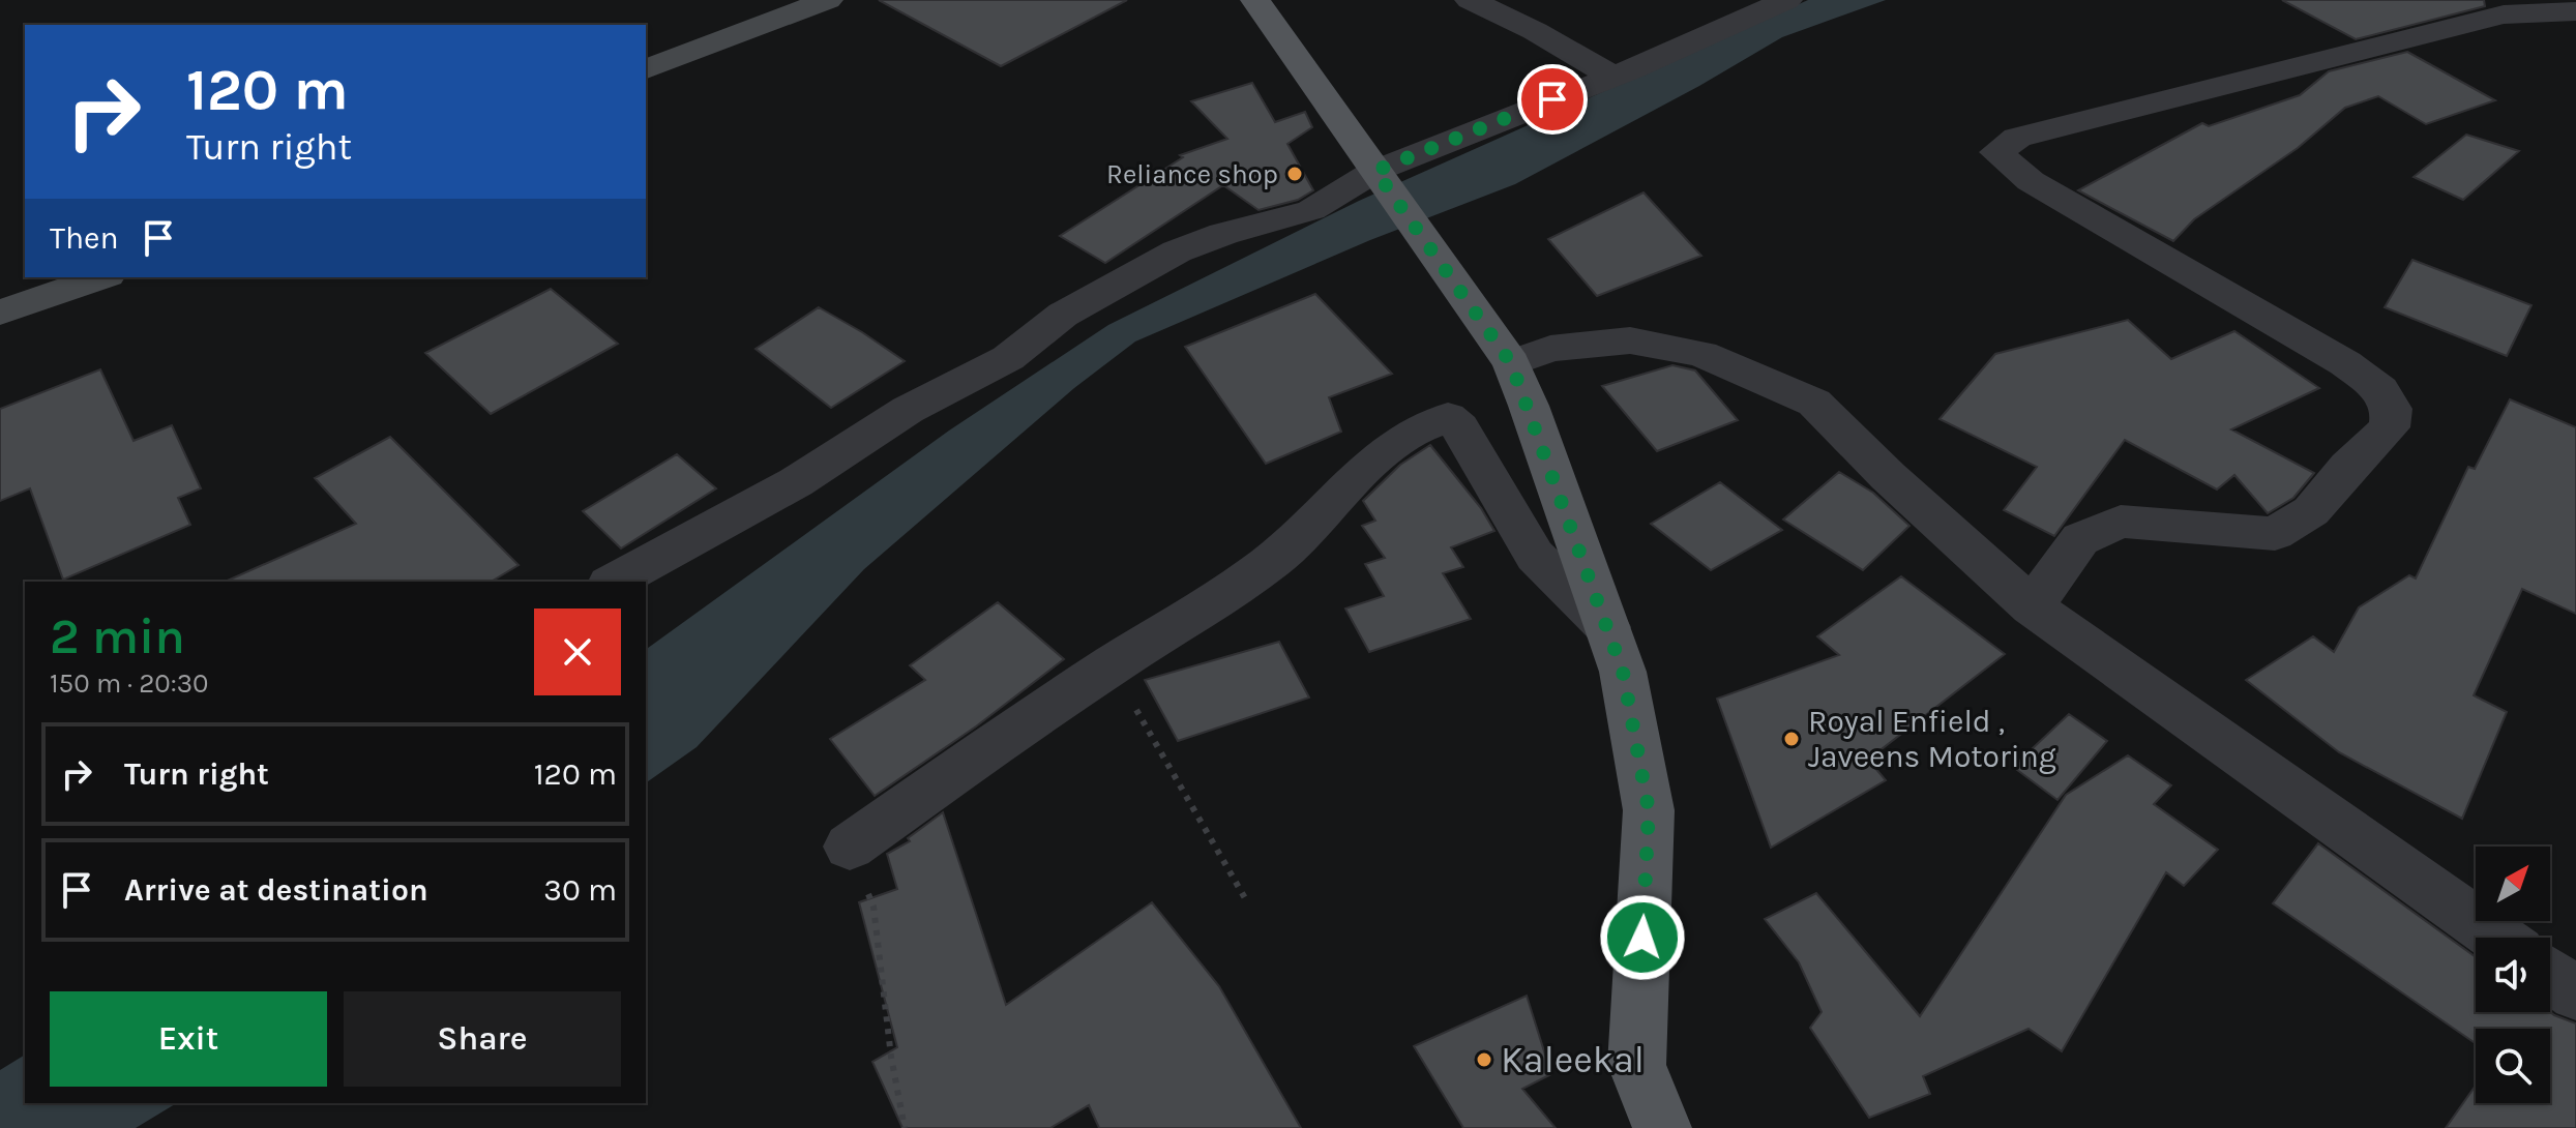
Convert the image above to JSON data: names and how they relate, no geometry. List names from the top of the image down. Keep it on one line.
{"places":["Reliance shop","Royal Enfield , Javeens Motoring","Kaleekal"],"north":"top right","page":{"turn":["120 m","Turn right"],"then":"Then","heading":["2 min","150 m · 20:30"],"list":[{"name":"Turn right","value":"120 m"},{"name":"Arrive at destination","value":"30 m"}],"buttons":["Exit","Share"]}}
